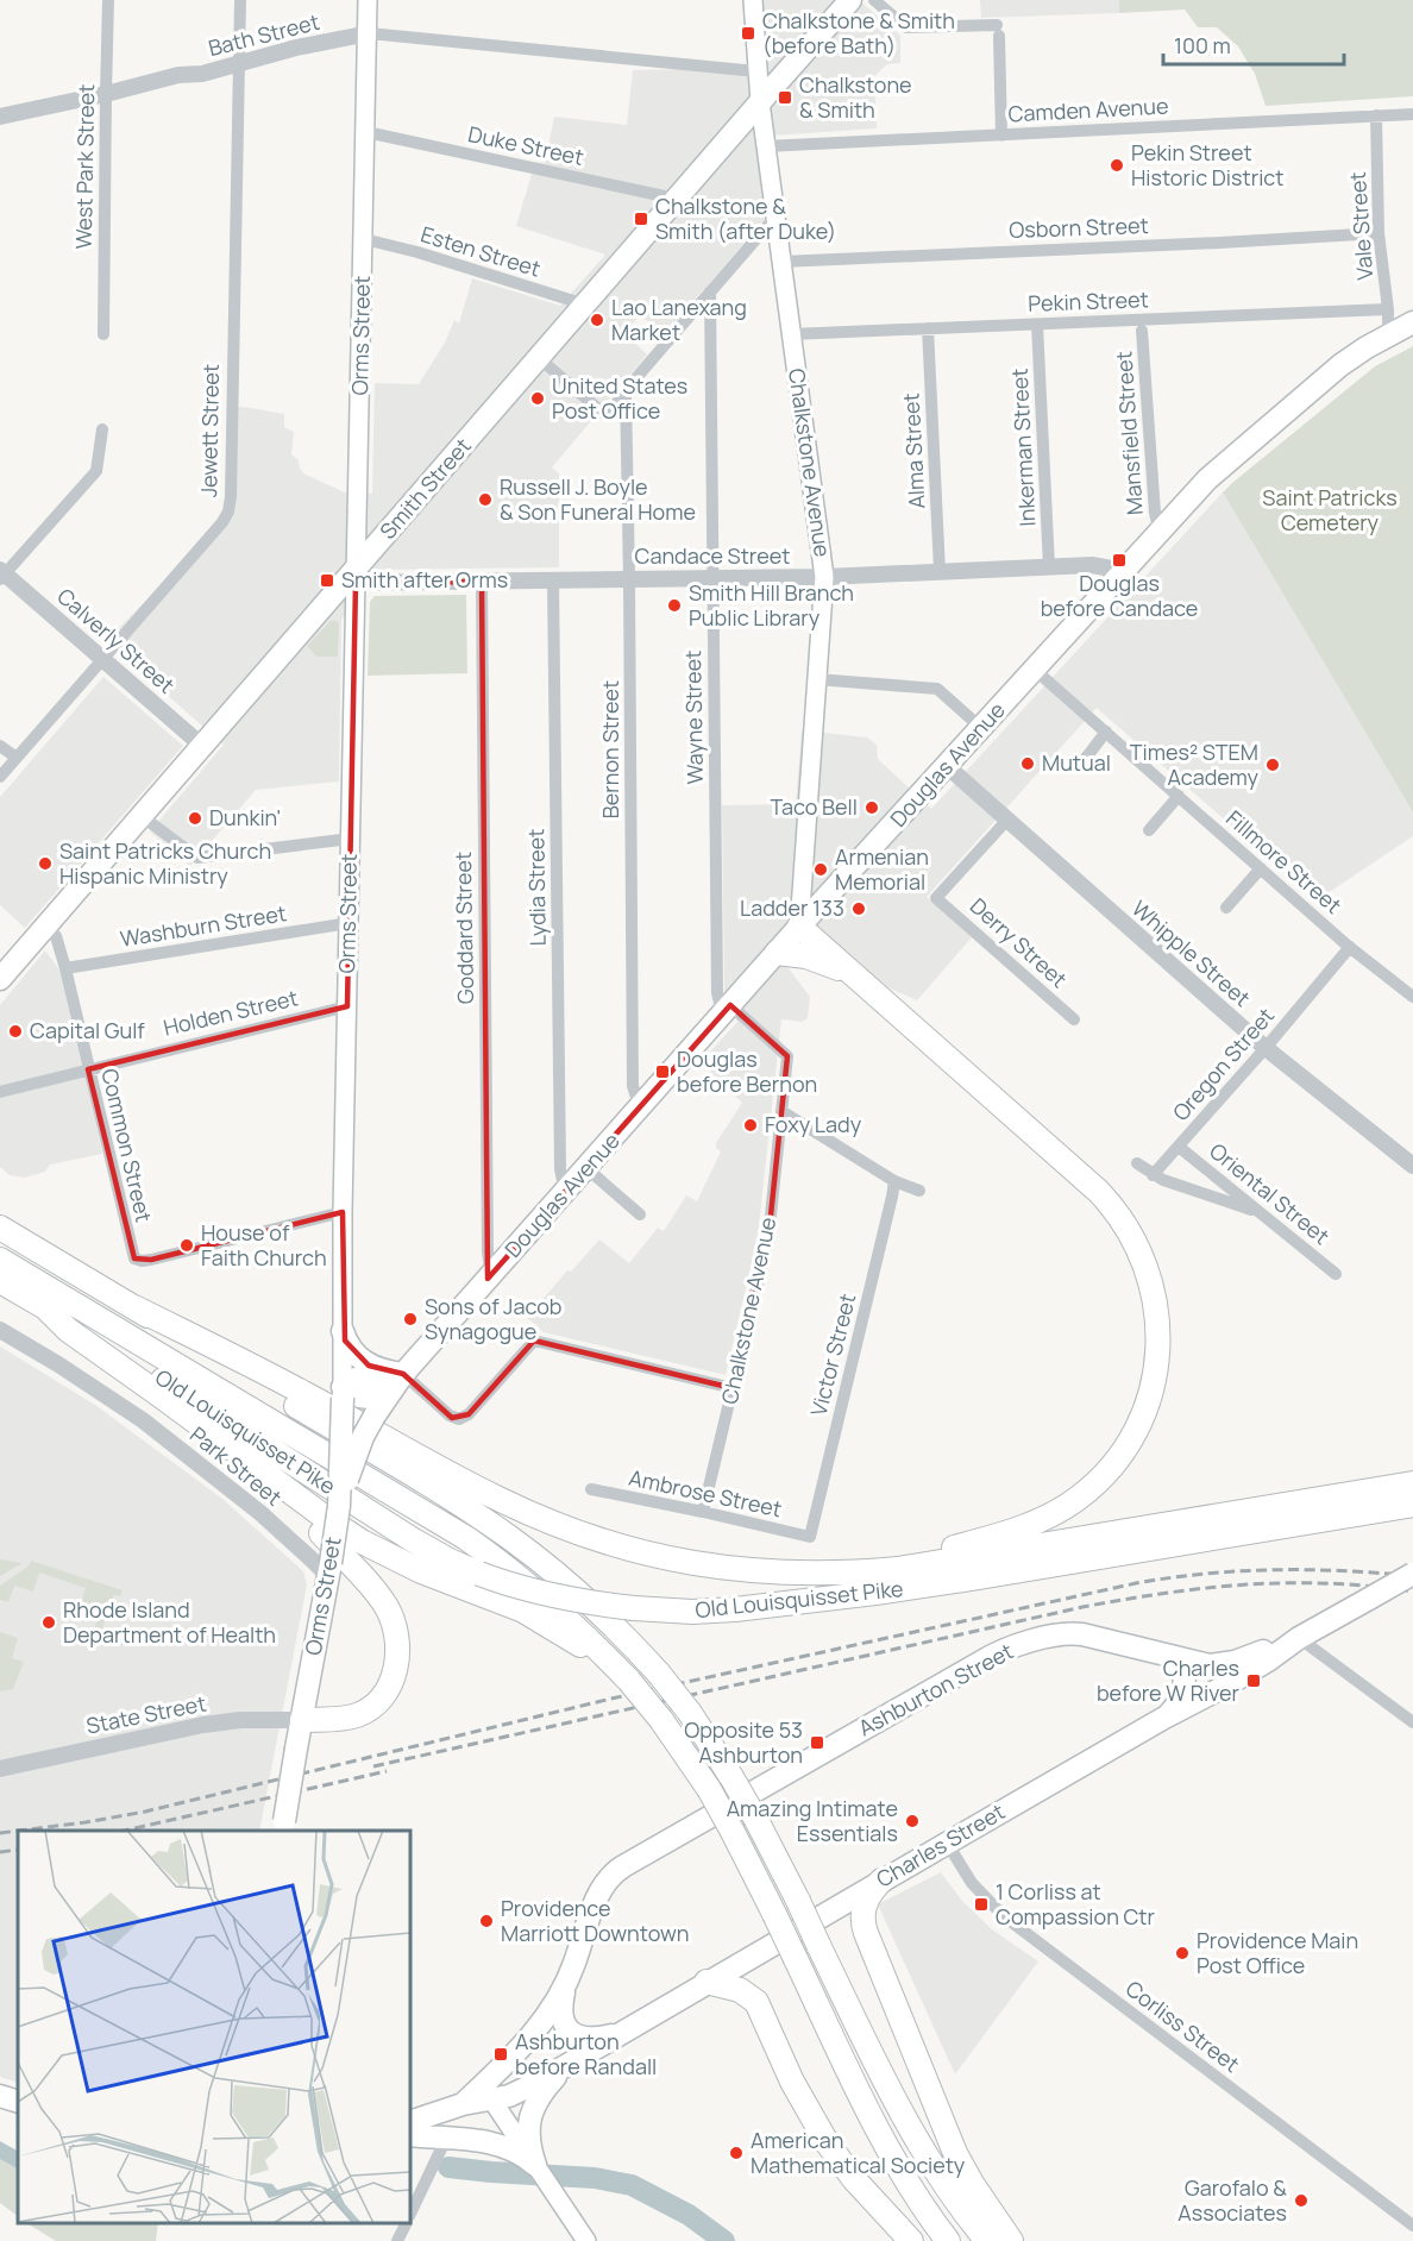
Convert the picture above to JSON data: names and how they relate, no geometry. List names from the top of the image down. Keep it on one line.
{"streets":{"highway":["Old Louisquisset Pike"],"main road":["Orms Street","Chalkstone Avenue","Smith Street","Douglas Avenue","Ashburton Street","Charles Street"],"street":["Bath Street","Camden Avenue","Duke Street","West Park Street","Vale Street","Osborn Street","Esten Street","Pekin Street","Jewett Street","Mansfield Street","Inkerman Street","Alma Street","Candace Street","Calverly Street","Wayne Street","Bernon Street","Fillmore Street","Lydia Street","Washburn Street","Goddard Street","Derry Street","Whipple Street","Holden Street","Oregon Street","Common Street","Oriental Street","Victor Street","Park Street","Ambrose Street","State Street","Corliss Street"]},"crossings":[["Bath Street","West Park Street"],["Bath Street","Orms Street"],["Bath Street","Jewett Street"],["Bath Street","Chalkstone Avenue"],["Camden Avenue","Vale Street"],["Camden Avenue","Chalkstone Avenue"],["Duke Street","Orms Street"],["Duke Street","Smith Street"],["Vale Street","Osborn Street"],["Vale Street","Pekin Street"],["Vale Street","Douglas Avenue"],["Osborn Street","Chalkstone Avenue"],["Esten Street","Orms Street"],["Esten Street","Smith Street"],["Pekin Street","Inkerman Street"],["Pekin Street","Alma Street"],["Pekin Street","Chalkstone Avenue"],["Orms Street","Smith Street"],["Orms Street","Candace Street"],["Orms Street","Douglas Avenue"],["Orms Street","Washburn Street"],["Orms Street","Holden Street"],["Orms Street","Common Street"],["Orms Street","Park Street"],["Orms Street","State Street"],["Jewett Street","Calverly Street"],["Mansfield Street","Douglas Avenue"],["Inkerman Street","Candace Street"],["Alma Street","Candace Street"],["Chalkstone Avenue","Smith Street"],["Chalkstone Avenue","Candace Street"],["Chalkstone Avenue","Wayne Street"],["Chalkstone Avenue","Douglas Avenue"],["Chalkstone Avenue","Ambrose Street"],["Smith Street","Candace Street"],["Smith Street","Calverly Street"],["Smith Street","Common Street"],["Candace Street","Wayne Street"],["Candace Street","Bernon Street"],["Candace Street","Douglas Avenue"],["Candace Street","Lydia Street"],["Candace Street","Goddard Street"],["Wayne Street","Douglas Avenue"],["Bernon Street","Douglas Avenue"],["Douglas Avenue","Fillmore Street"],["Douglas Avenue","Lydia Street"],["Douglas Avenue","Goddard Street"],["Douglas Avenue","Whipple Street"],["Fillmore Street","Oregon Street"],["Washburn Street","Common Street"],["Derry Street","Whipple Street"],["Whipple Street","Oregon Street"],["Holden Street","Common Street"],["Oregon Street","Oriental Street"],["Victor Street","Ambrose Street"],["Ashburton Street","Charles Street"],["Charles Street","Corliss Street"]],"parks":["Saint Patricks Cemetery"],"places":{"transit":["Chalkstone & Smith (before Bath)","Chalkstone & Smith","Chalkstone & Smith (after Duke)","Douglas before Candace","Smith after Orms","Douglas before Bernon","Charles before W River","Opposite 53 Ashburton","1 Corliss at Compassion Ctr","Ashburton before Randall"],"other":["Pekin Street Historic District","Lao Lanexang Market","United States Post Office","Russell J. Boyle & Son Funeral Home","Smith Hill Branch Public Library","Mutual","Times² STEM Academy","Taco Bell","Dunkin'","Saint Patricks Church Hispanic Ministry","Armenian Memorial","Ladder 133","Capital Gulf","Foxy Lady","House of Faith Church","Sons of Jacob Synagogue","Rhode Island Department of Health","Amazing Intimate Essentials","Providence Marriott Downtown","Providence Main Post Office","American Mathematical Society","Garofalo & Associates"]},"scale_bar":"100 m"}
